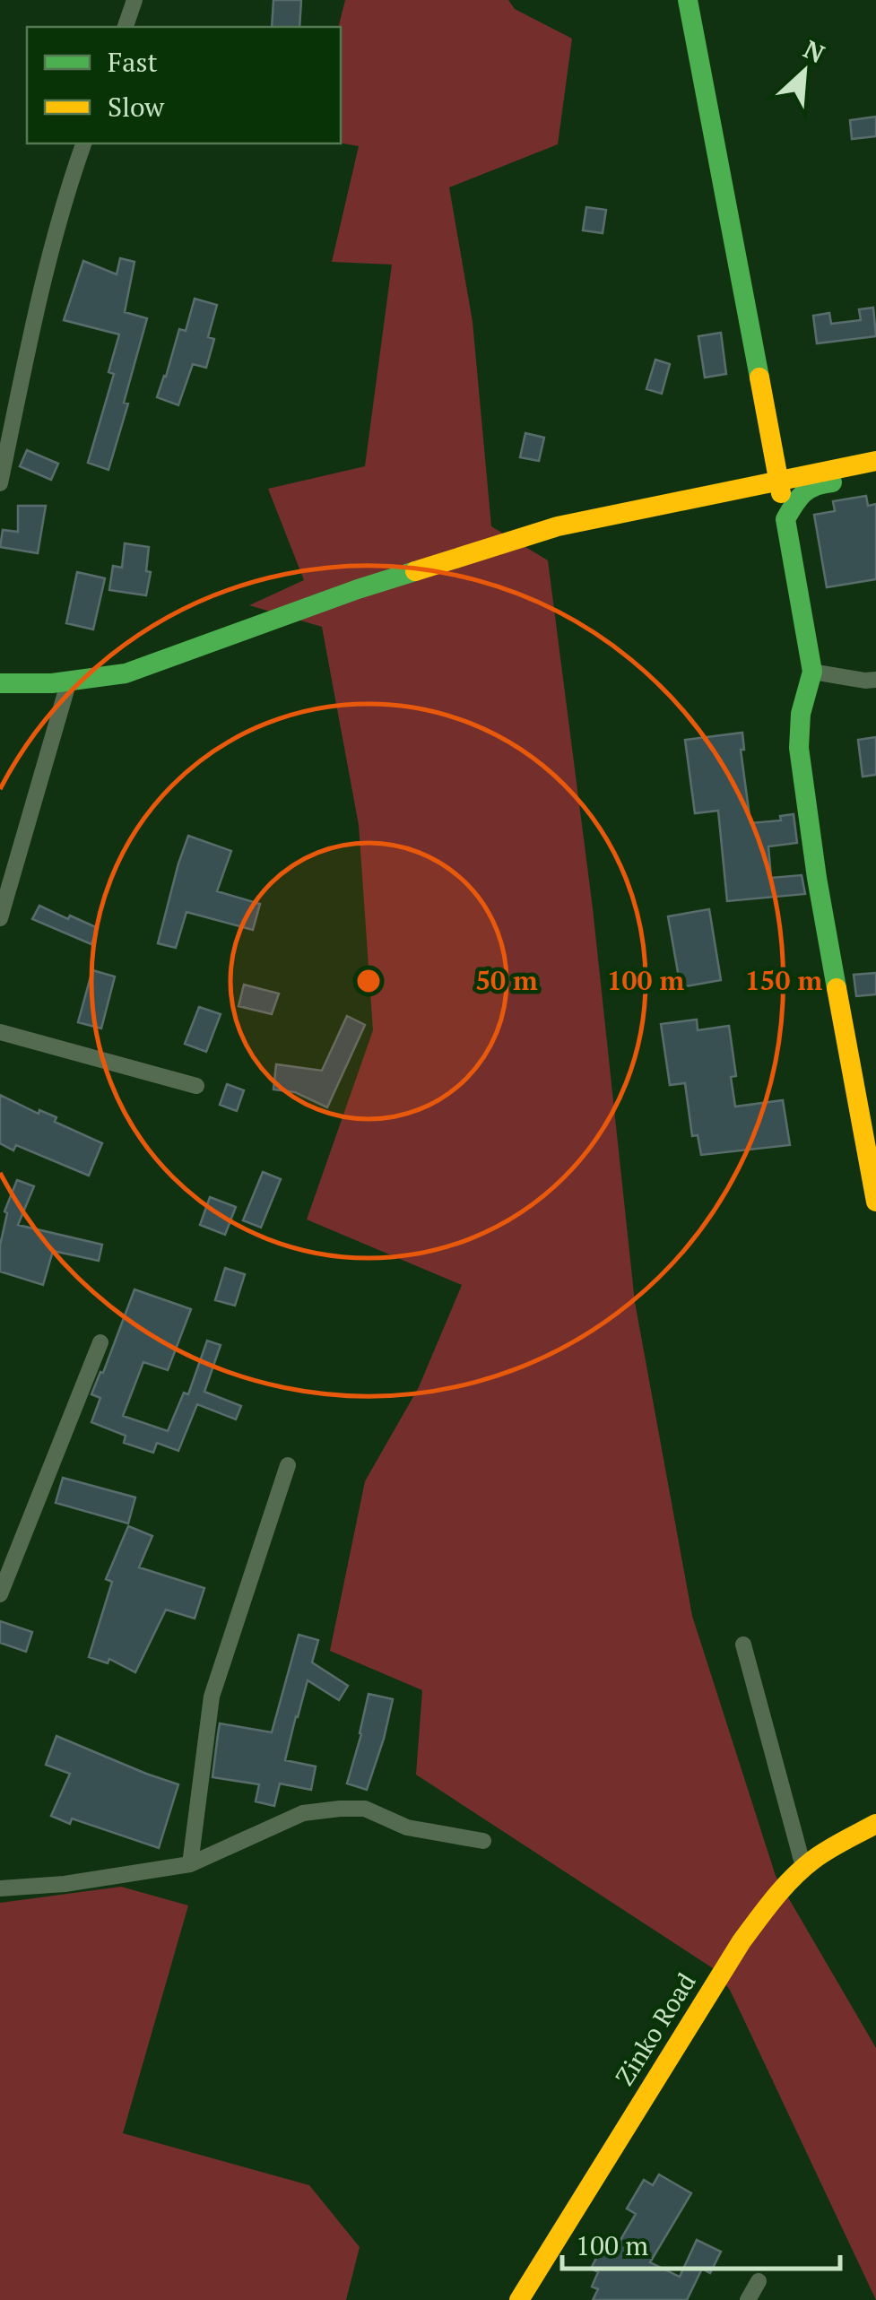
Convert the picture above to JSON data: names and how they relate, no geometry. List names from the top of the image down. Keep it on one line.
{"streets":{"street":["Zinko Road"]},"legend":["Fast","Slow"],"scale_bar":"100 m","north":"top right","rings":["50 m","100 m","150 m"]}
